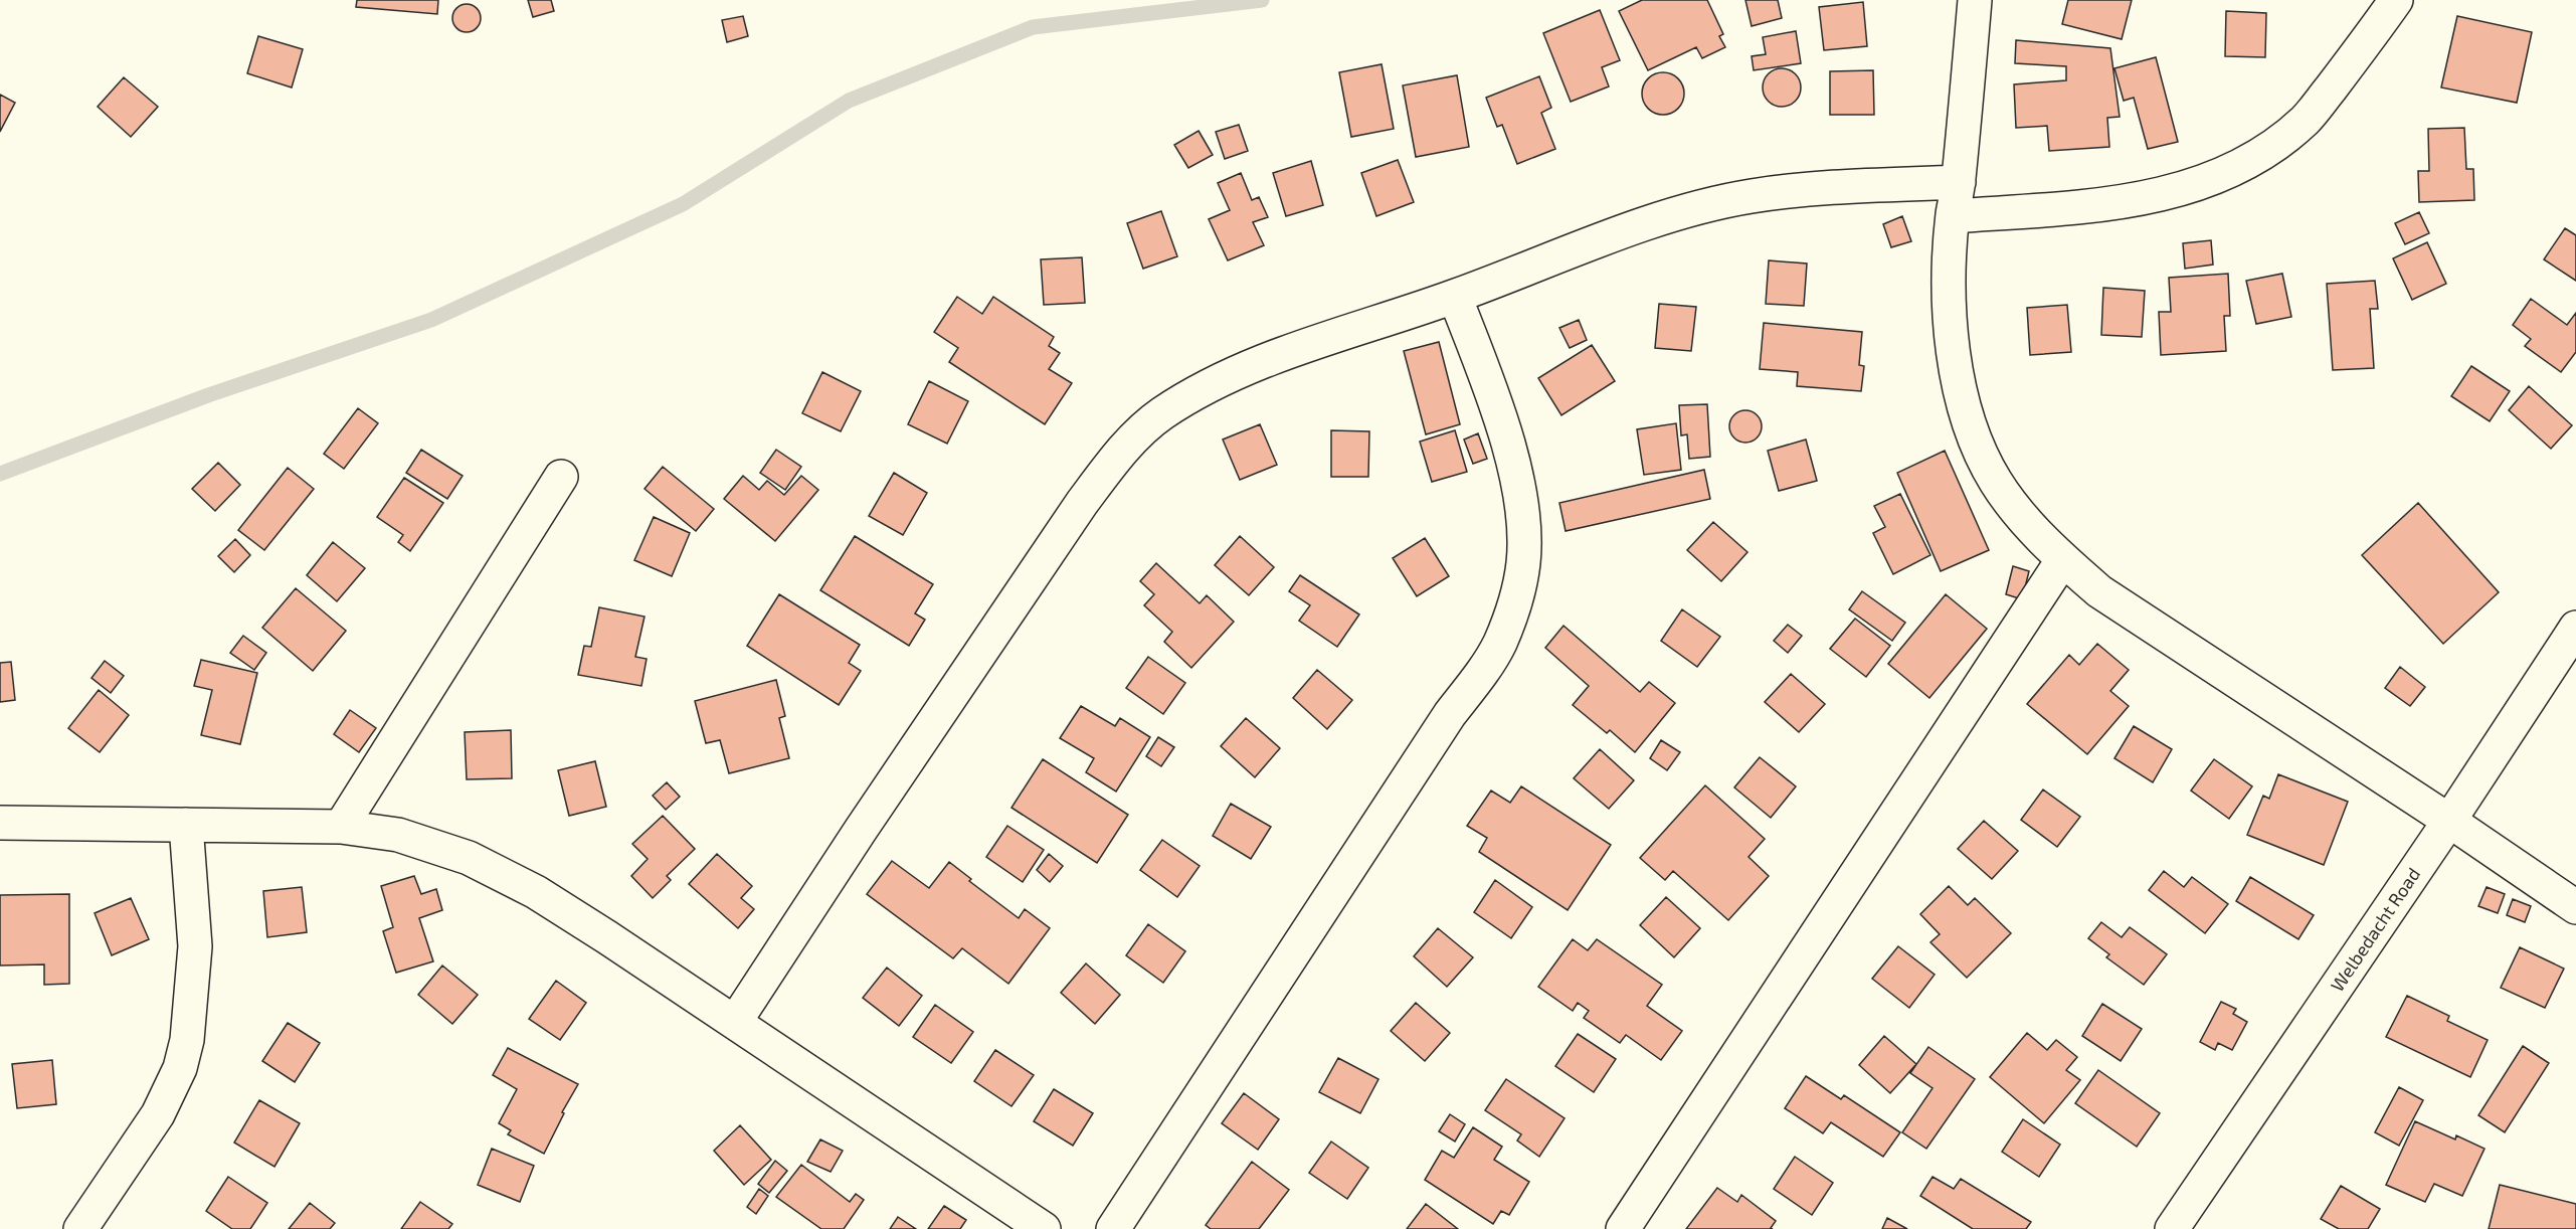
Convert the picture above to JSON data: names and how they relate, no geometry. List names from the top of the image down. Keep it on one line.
{"streets":{"street":["Welbedacht Road"]}}
